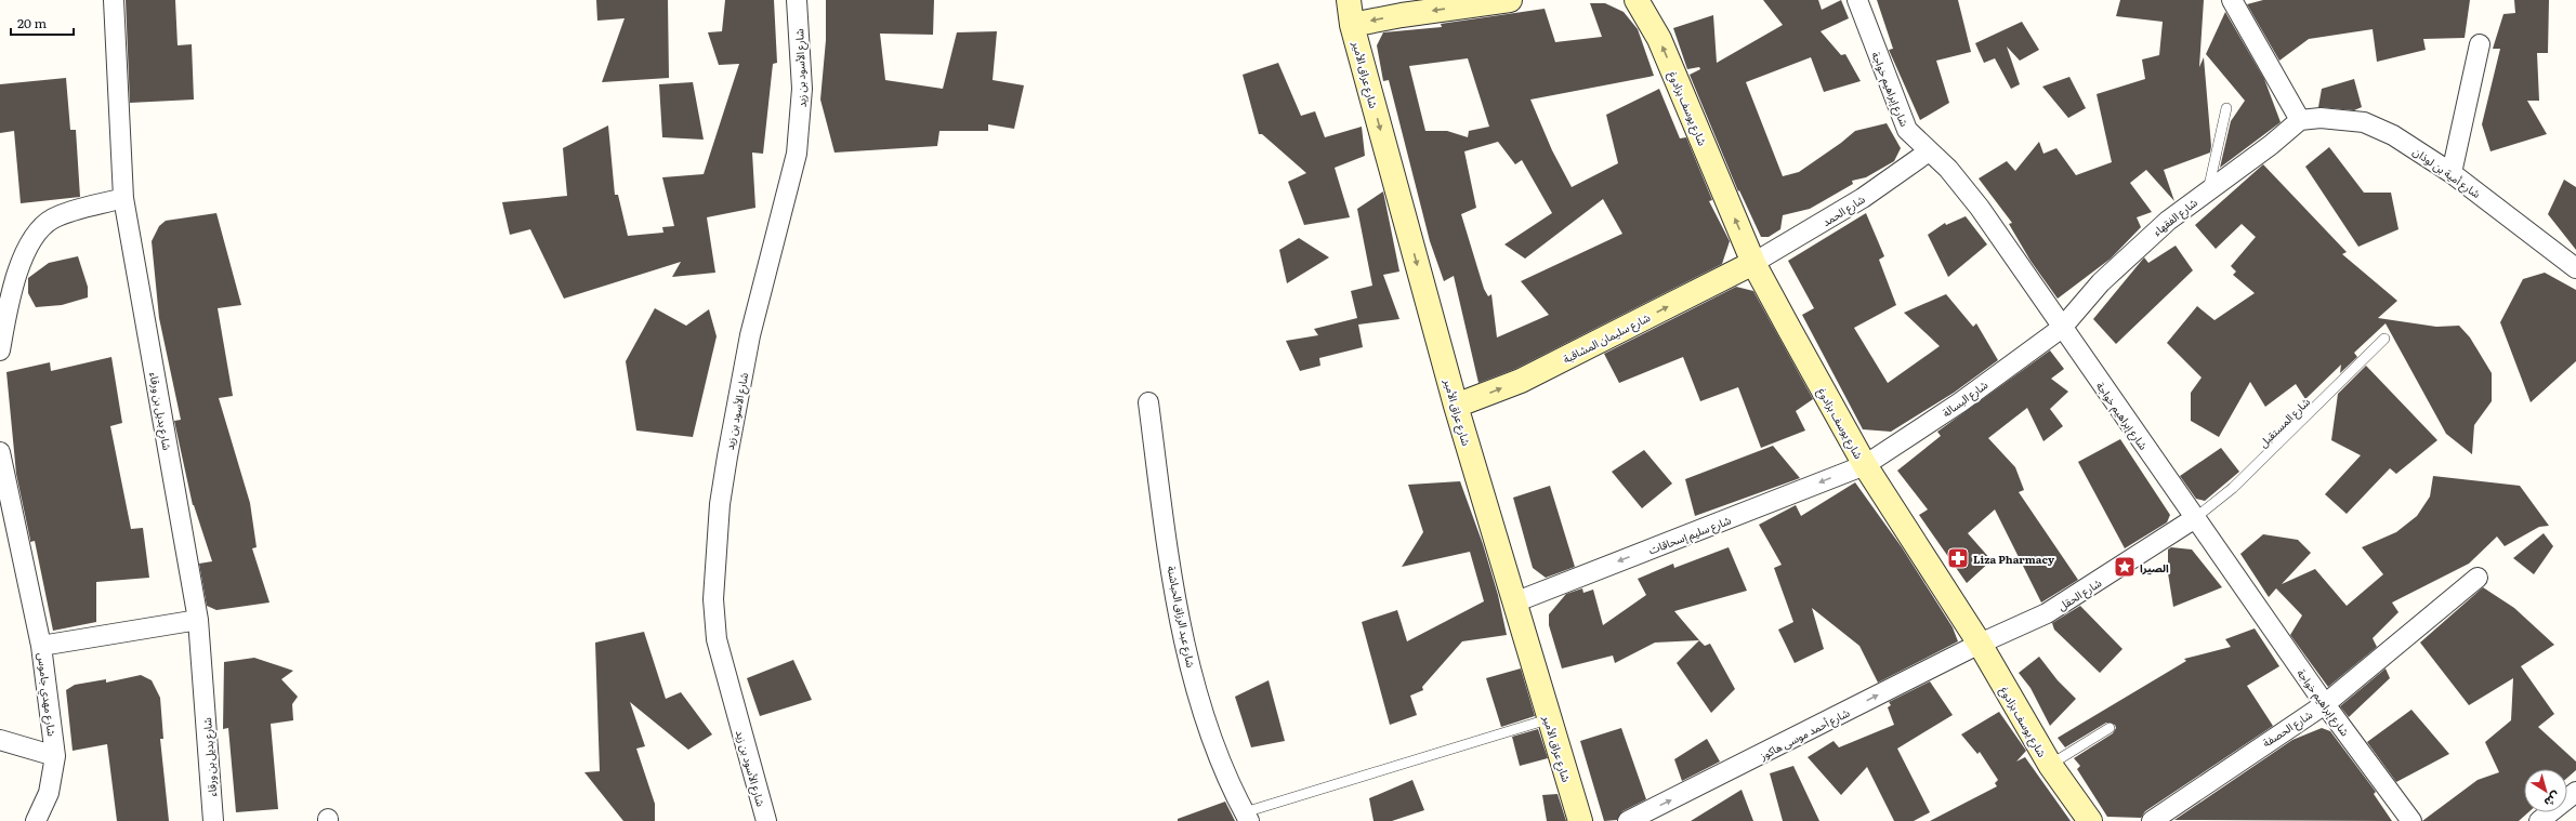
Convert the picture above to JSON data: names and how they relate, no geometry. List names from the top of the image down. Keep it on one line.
{"streets":{"main road":["شارع عراق الأمير","شارع يوسف بزادوغ","شارع سليمان المشاقبة"],"street":["شارع الأسود بن زيد","شارع إبراهيم خواجة","شارع أمية بن لوذان","شارع الحمد","شارع الفقهاء","شارع البسالة","شارع بديل بن ورقاء","شارع سليم إسحاقات","شارع الحقل","شارع عبد الرزاق الحباشنة","شارع مهدي جاموس","شارع الحصفة","شارع أحمد موسى هاكوز"],"lane":["شارع المستقبل"]},"crossings":[["شارع عراق الأمير","شارع سليمان المشاقبة"],["شارع عراق الأمير","شارع سليم إسحاقات"],["شارع إبراهيم خواجة","شارع الحمد"],["شارع إبراهيم خواجة","شارع الفقهاء"],["شارع إبراهيم خواجة","شارع البسالة"],["شارع إبراهيم خواجة","شارع المستقبل"],["شارع إبراهيم خواجة","شارع الحقل"],["شارع إبراهيم خواجة","شارع الحصفة"],["شارع يوسف بزادوغ","شارع الحمد"],["شارع يوسف بزادوغ","شارع سليمان المشاقبة"],["شارع يوسف بزادوغ","شارع البسالة"],["شارع يوسف بزادوغ","شارع سليم إسحاقات"],["شارع يوسف بزادوغ","شارع الحقل"],["شارع يوسف بزادوغ","شارع أحمد موسى هاكوز"],["شارع أمية بن لوذان","شارع الفقهاء"],["شارع الحمد","شارع سليمان المشاقبة"],["شارع الفقهاء","شارع البسالة"],["شارع البسالة","شارع سليم إسحاقات"],["شارع بديل بن ورقاء","شارع مهدي جاموس"],["شارع المستقبل","شارع الحقل"],["شارع الحقل","شارع أحمد موسى هاكوز"]],"one_way":["شارع عراق الأمير","شارع سليمان المشاقبة","شارع سليم إسحاقات","شارع أحمد موسى هاكوز"],"places":{"pharmacy":["Liza Pharmacy"],"place":["الصيرا"]},"scale_bar":"20 m","north":"bottom right"}
